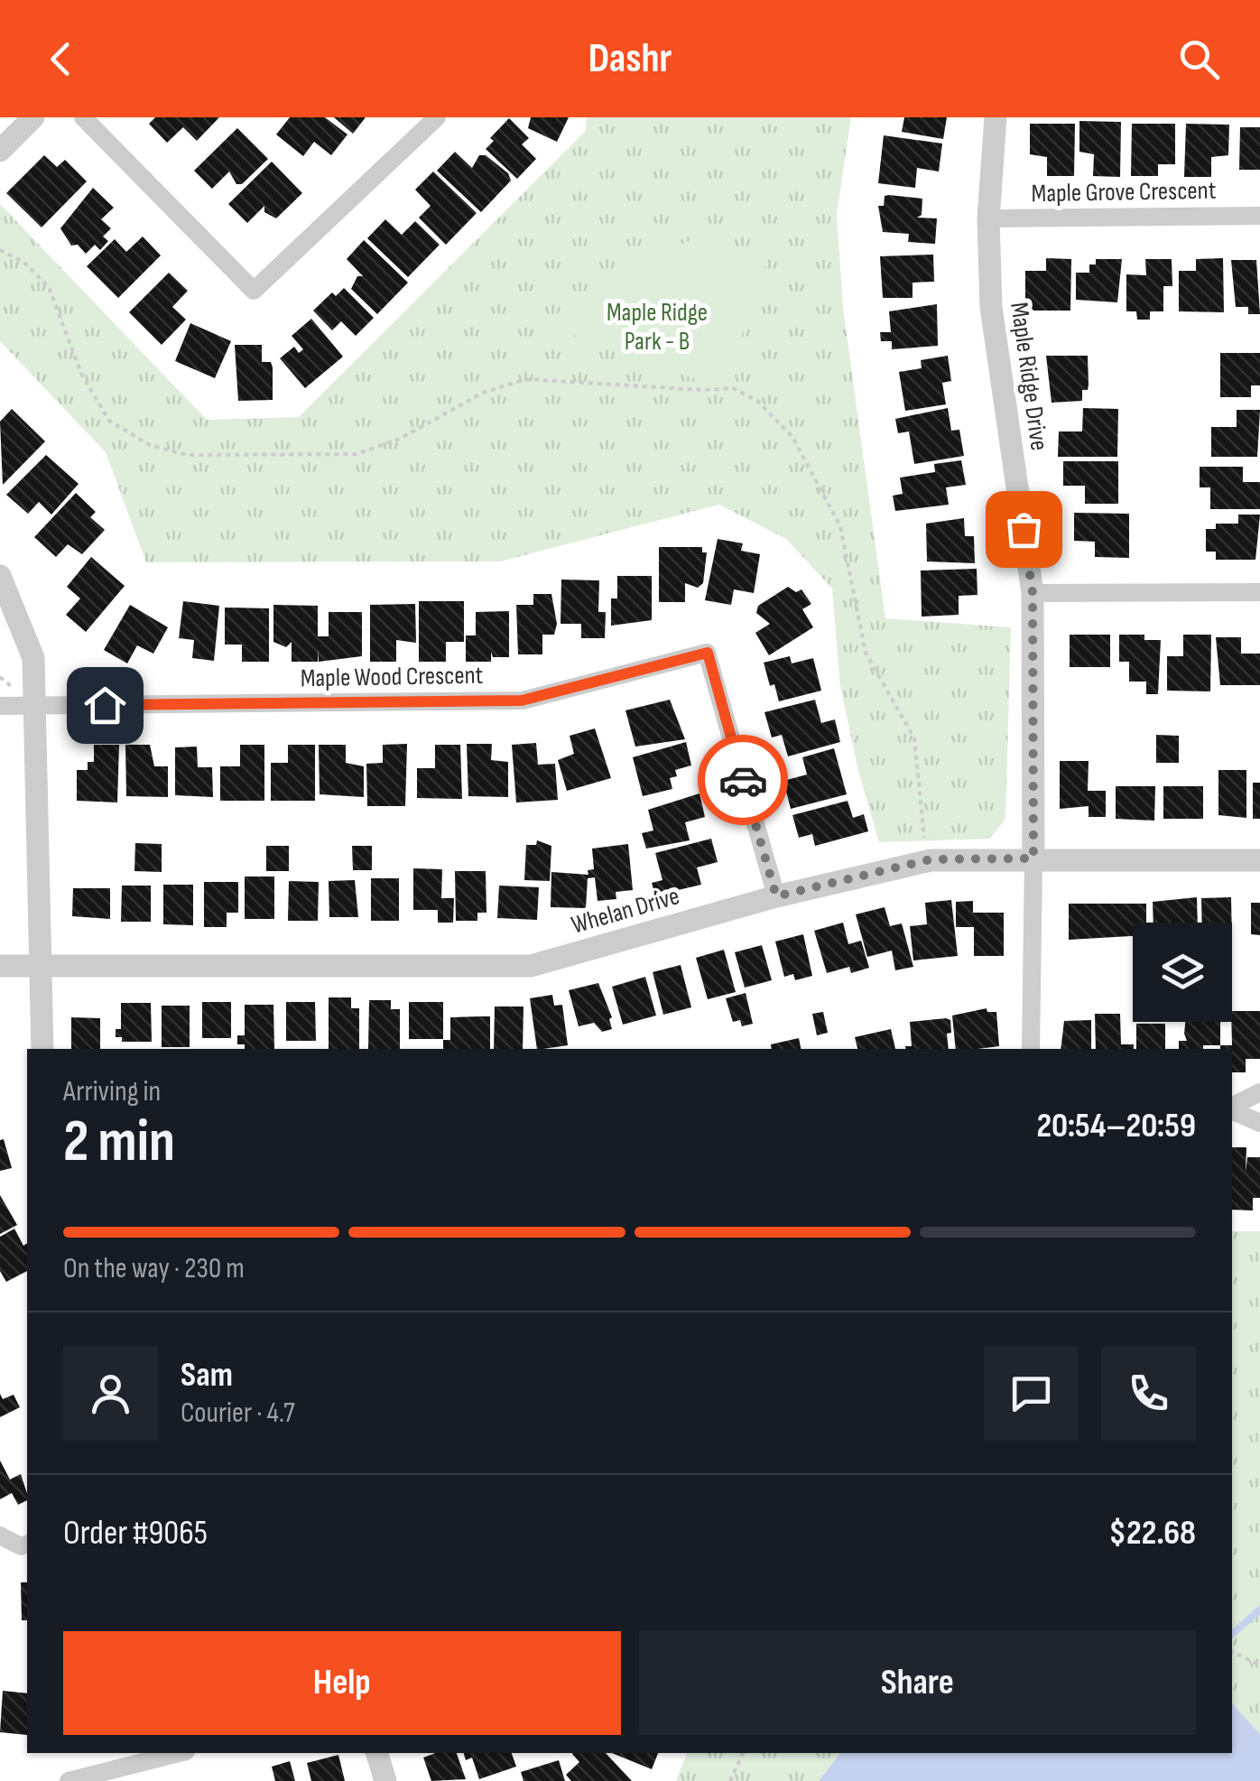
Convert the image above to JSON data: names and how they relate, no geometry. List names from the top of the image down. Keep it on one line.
{"streets":{"street":["Maple Grove Crescent","Maple Ridge Drive","Maple Wood Crescent","Whelan Drive"]},"crossings":[["Maple Grove Crescent","Maple Ridge Drive"],["Maple Ridge Drive","Whelan Drive"],["Maple Wood Crescent","Whelan Drive"]],"parks":["Maple Ridge Park - B"],"page":{"header":"Dashr","heading":["2 min","Arriving in","20:54–20:59"],"panel":["Sam","Courier · 4.7","Order #9065","$22.68"],"bar":"On the way · 230 m","buttons":["Help","Share"]}}
